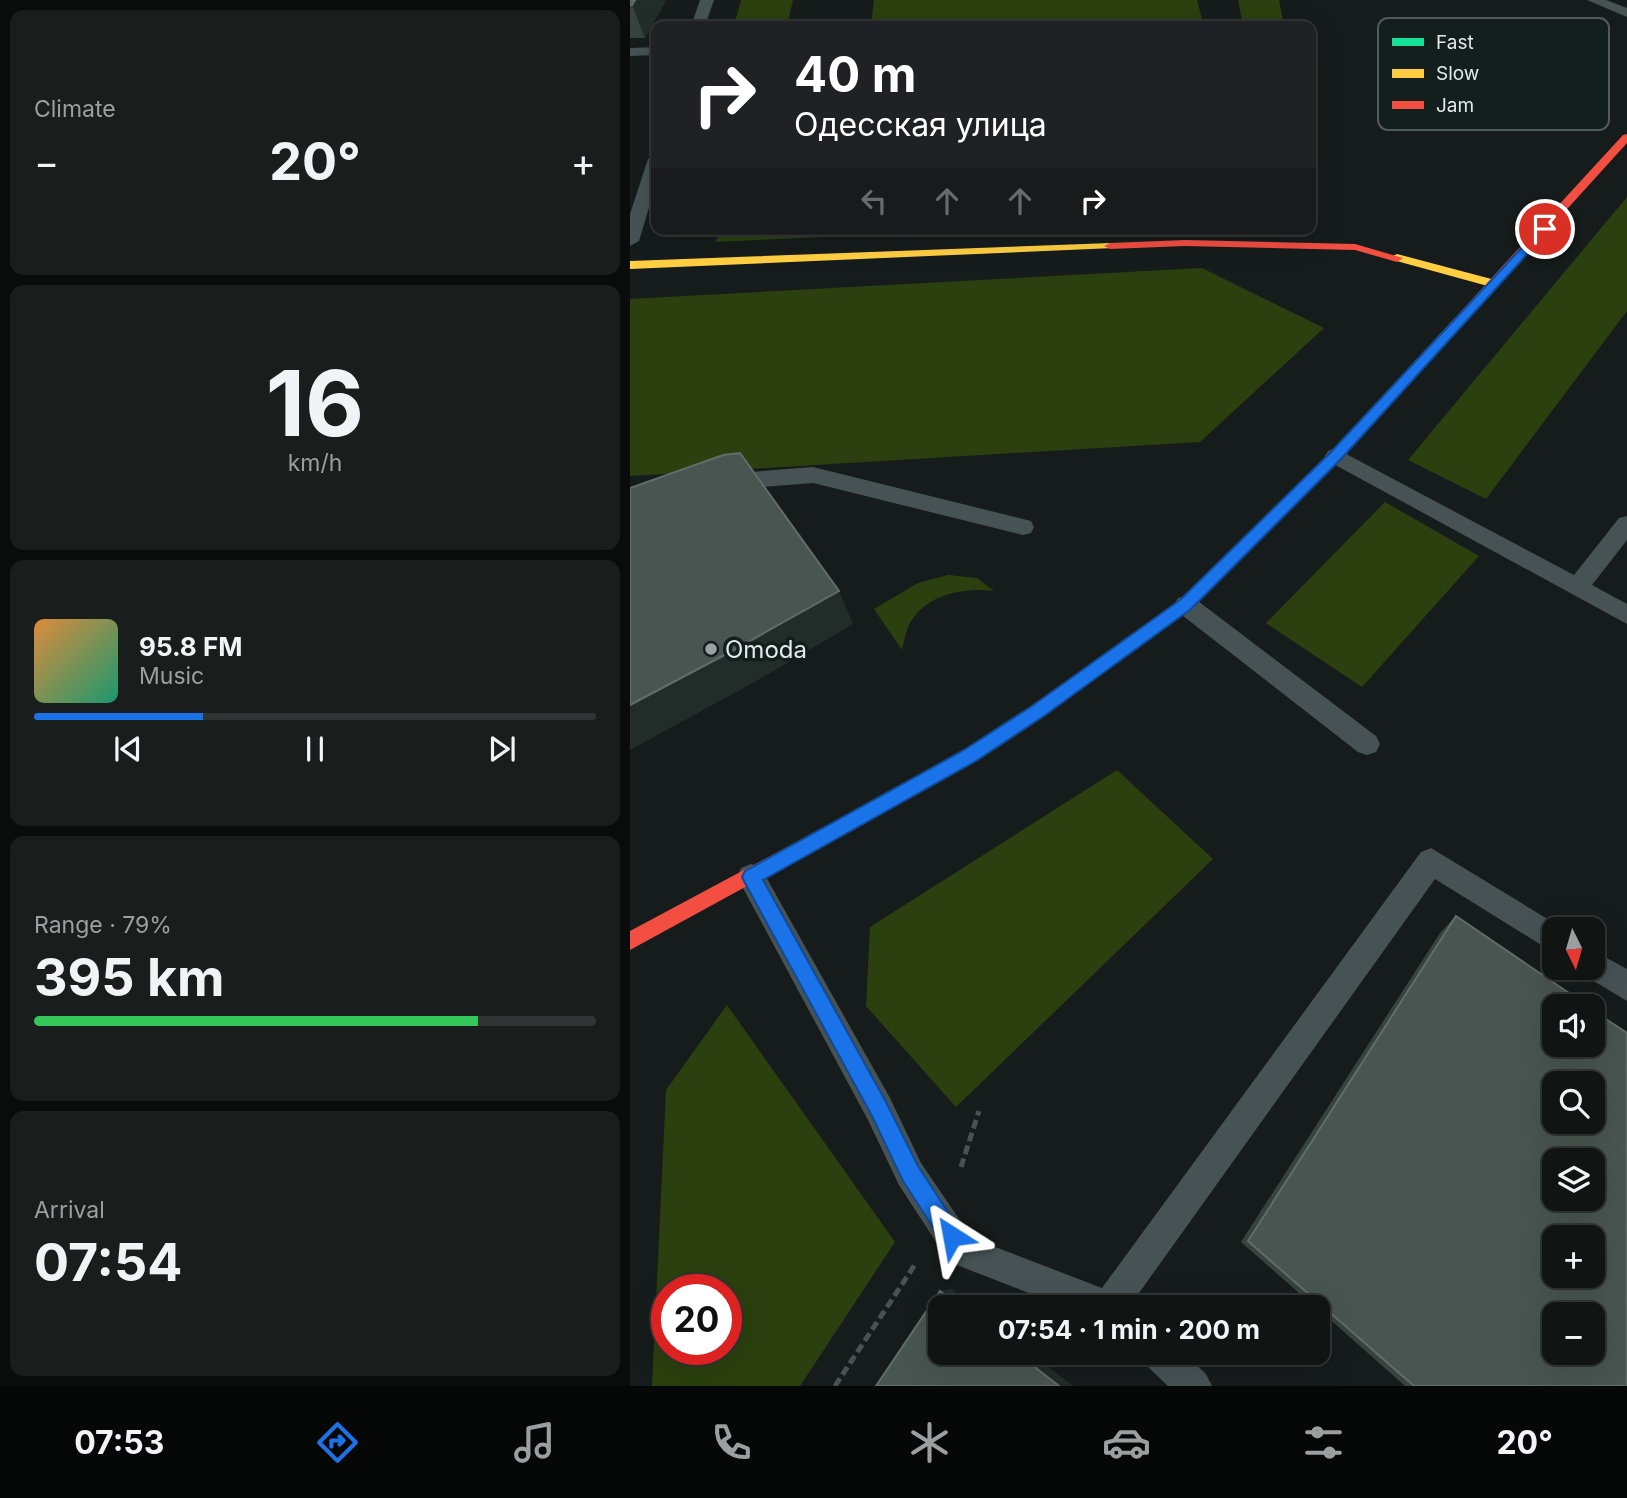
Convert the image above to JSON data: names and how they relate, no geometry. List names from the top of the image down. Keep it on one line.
{"places":["Omoda"],"legend":["Fast","Slow","Jam"],"north":"bottom","page":{"tile":["Climate",["16","km/h"],["Range · 79%","395 km"],["Arrival","07:54"]],"turn":["40 m","Одесская улица"],"heat":["−","20°","+"],"song":["95.8 FM","Music"],"map_buttons":["+","−"],"limit":"20","trip":"07:54 · 1 min · 200 m","tabs":["07:53","20°"]}}
